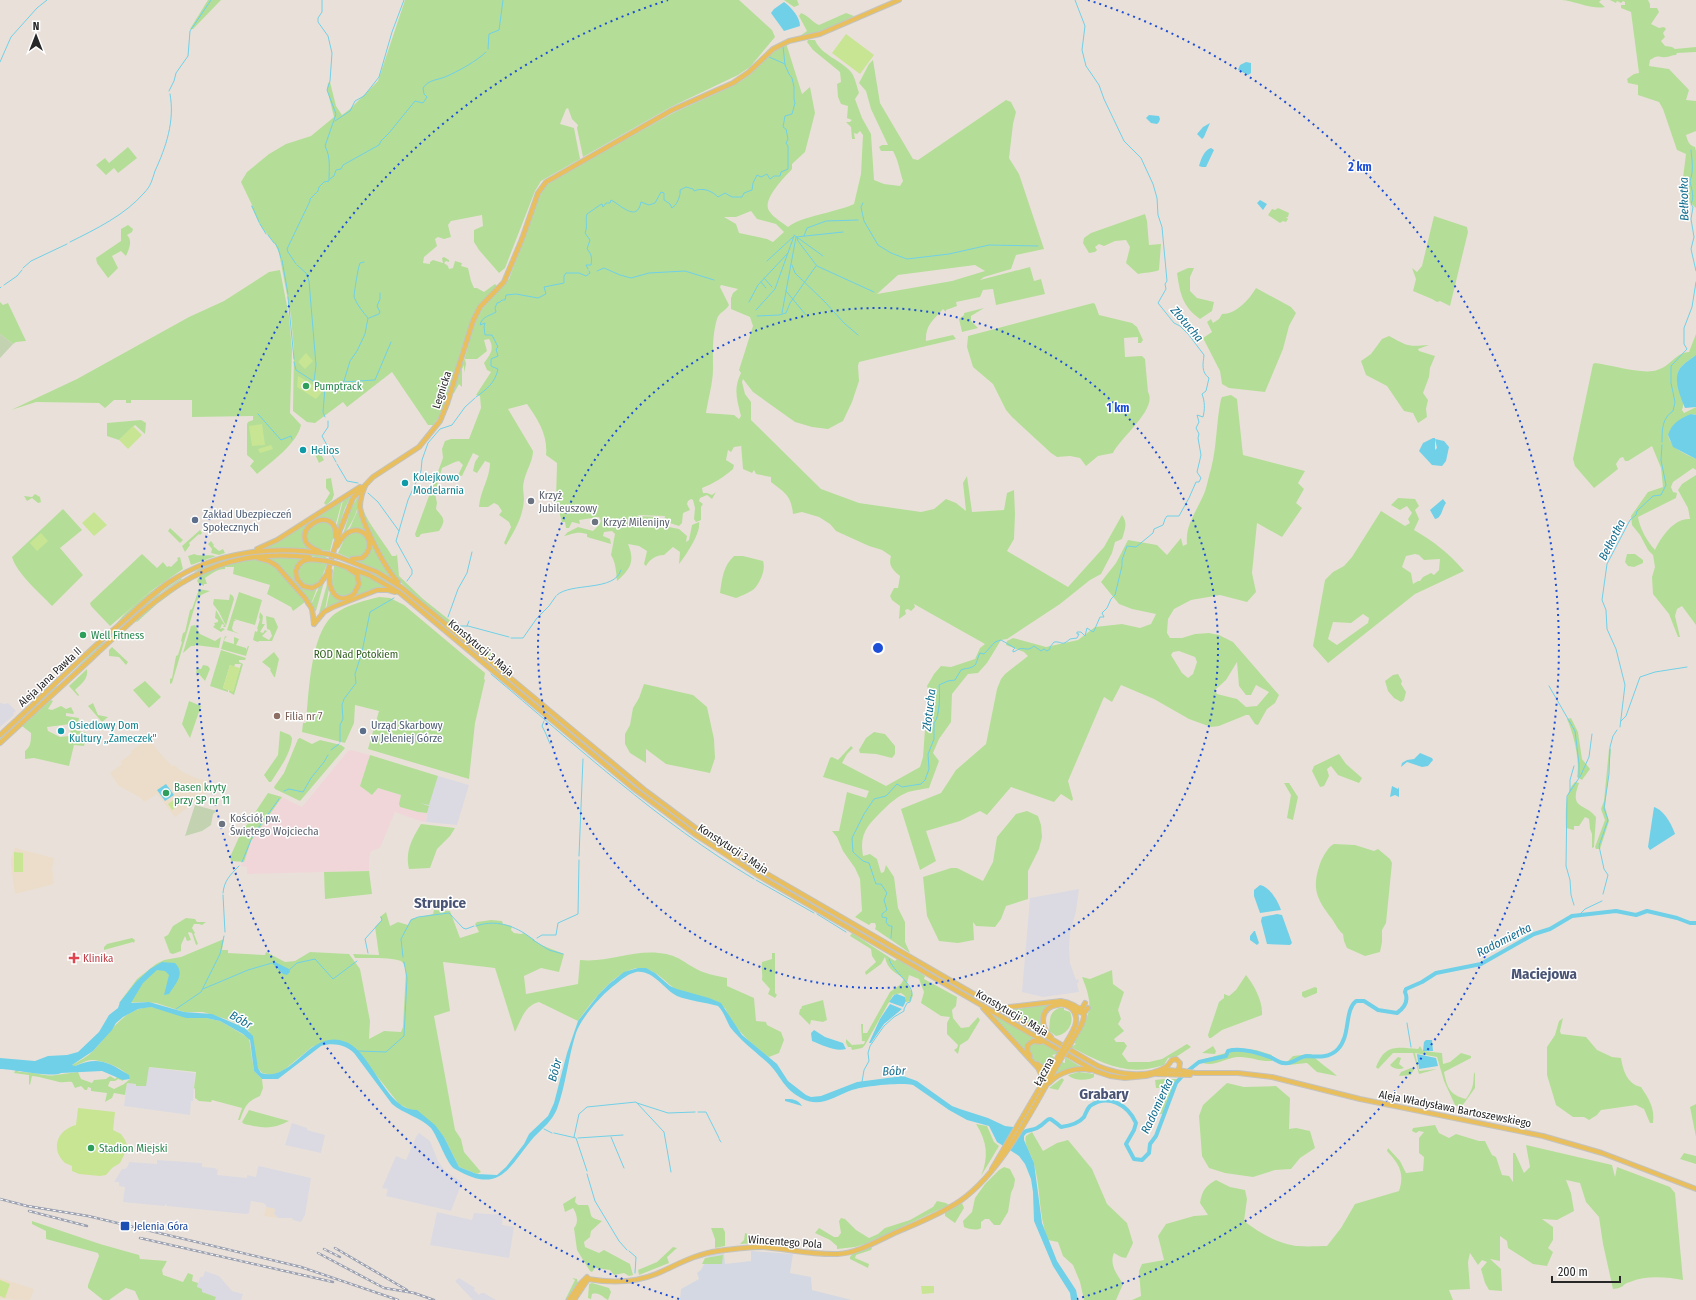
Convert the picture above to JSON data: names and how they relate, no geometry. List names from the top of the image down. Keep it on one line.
{"streets":{"main road":["Legnicka","Konstytucji 3 Maja","Aleja Jana Pawła II","Łączna","Aleja Władysława Bartoszewskiego","Wincentego Pola"]},"crossings":[["Konstytucji 3 Maja","Aleja Jana Pawła II"],["Konstytucji 3 Maja","Aleja Władysława Bartoszewskiego"],["Łączna","Wincentego Pola"]],"districts":["Strupice","Maciejowa","Grabary"],"water":["Bełkotka","Złotucha","Radomierka","Bóbr"],"parks":["ROD Nad Potokiem"],"places":{"other":["Pumptrack","Helios","Kolejkowo Modelarnia","Krzyż Jubileuszowy","Zakład Ubezpieczeń Społecznych","Krzyż Milenijny","Well Fitness","Filia nr 7","Osiedlowy Dom Kultury ,,Zameczek\"","Urząd Skarbowy w Jeleniej Górze","Basen kryty przy SP nr 11","Kościół pw. Świętego Wojciecha","Stadion Miejski"],"health":["Klinika"],"transit":["Jelenia Góra"]},"scale_bar":"200 m","north":"top","rings":["2 km","1 km"]}
